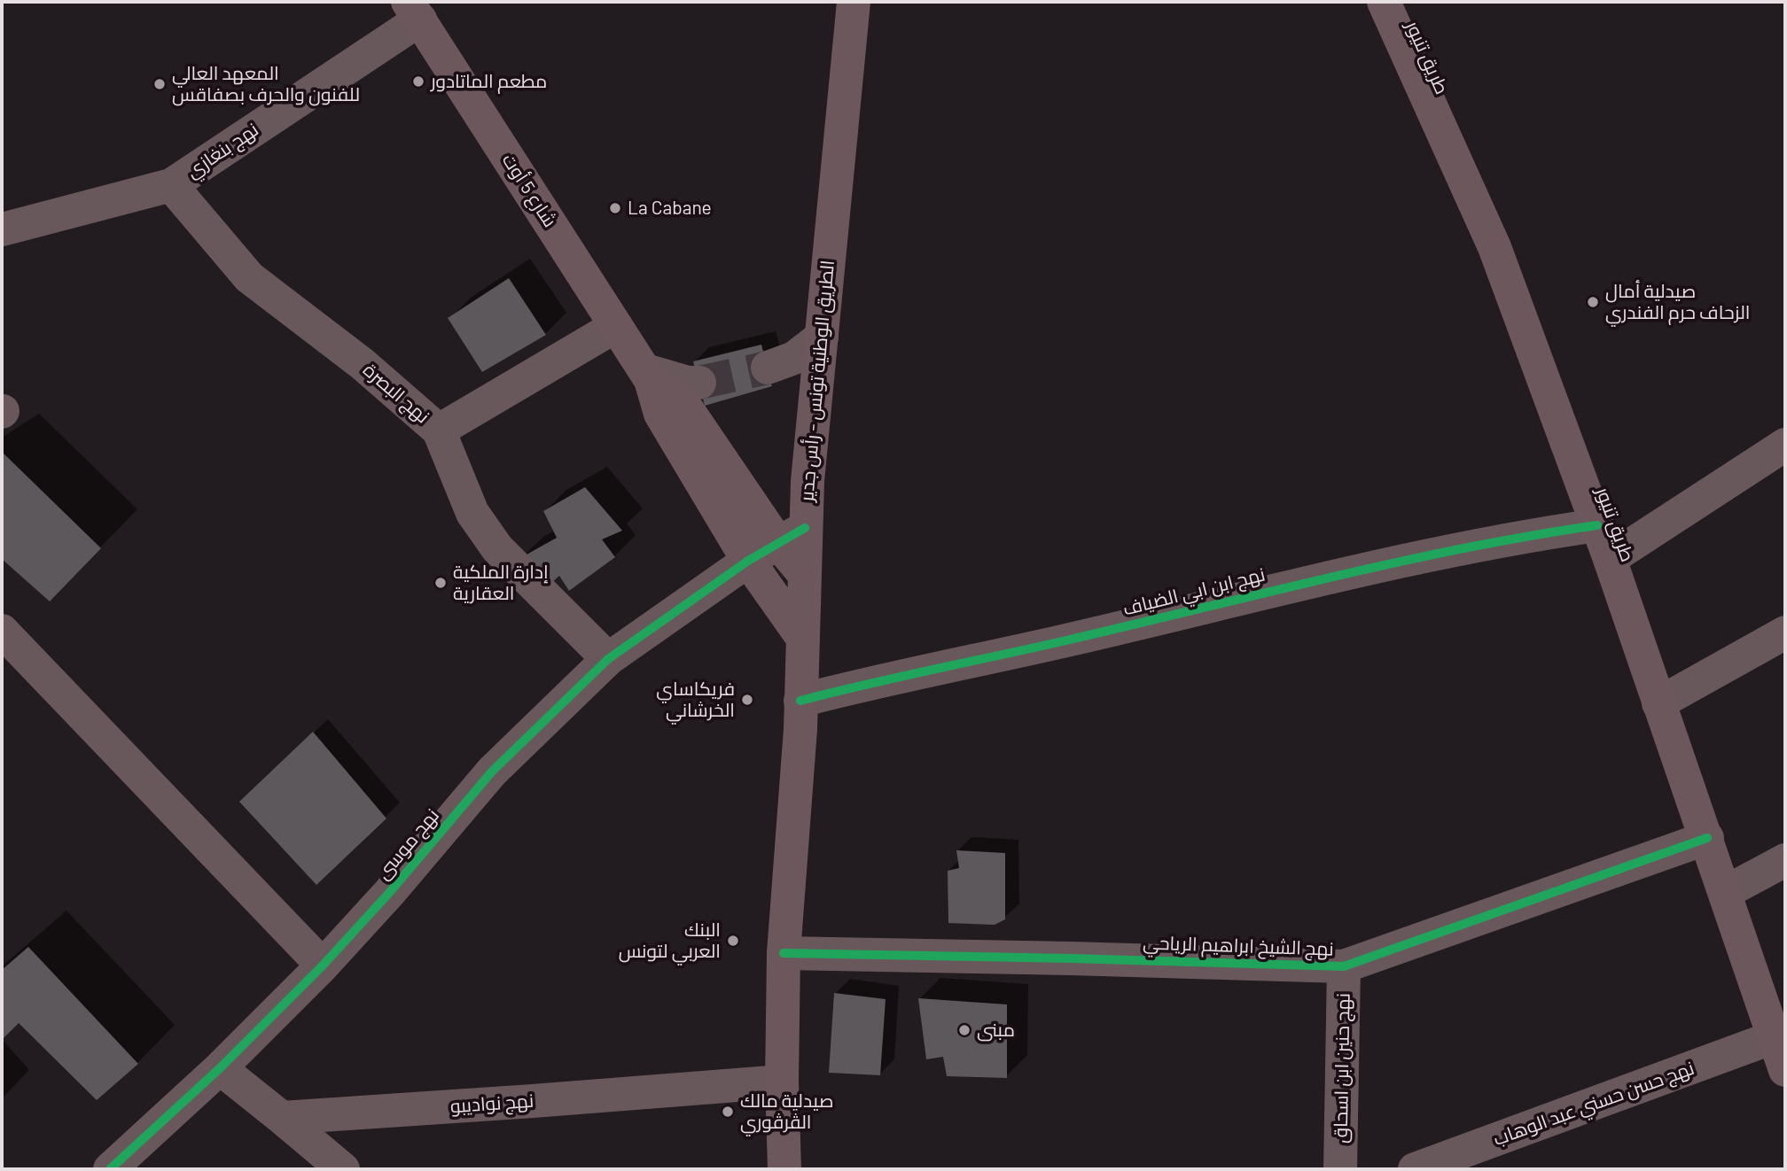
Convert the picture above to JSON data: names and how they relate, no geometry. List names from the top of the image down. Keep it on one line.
{"streets":{"main road":["طريق تنيور","شارع 5 أوت","الطريق الوطنية تونس - رأس جدير"],"street":["نهج بنغازي","نهج البصرة","نهج ابن ابي الضياف","نهج موسى","نهج الشيخ ابراهيم الرياحي","نهج حنين ابن اسحاق","نهج نواديبو","نهج حسن حسني عبد الوهاب"]},"crossings":[["طريق تنيور","نهج ابن ابي الضياف"],["طريق تنيور","نهج الشيخ ابراهيم الرياحي"],["طريق تنيور","نهج حسن حسني عبد الوهاب"],["نهج بنغازي","شارع 5 أوت"],["نهج بنغازي","نهج البصرة"],["شارع 5 أوت","الطريق الوطنية تونس - رأس جدير"],["شارع 5 أوت","نهج موسى"],["الطريق الوطنية تونس - رأس جدير","نهج ابن ابي الضياف"],["الطريق الوطنية تونس - رأس جدير","نهج موسى"],["الطريق الوطنية تونس - رأس جدير","نهج الشيخ ابراهيم الرياحي"],["الطريق الوطنية تونس - رأس جدير","نهج نواديبو"],["نهج البصرة","نهج موسى"],["نهج الشيخ ابراهيم الرياحي","نهج حنين ابن اسحاق"]],"places":["مطعم الماتادور","المعهد العالي للفنون والحرف بصفاقس","La Cabane","صيدلية أمال الزحاف حرم الفندري","إدارة الملكية العقارية","فريكاساي الخرشاني","البنك العربي لتونس","مبنى","صيدلية مالك الڤرڤوري"]}
